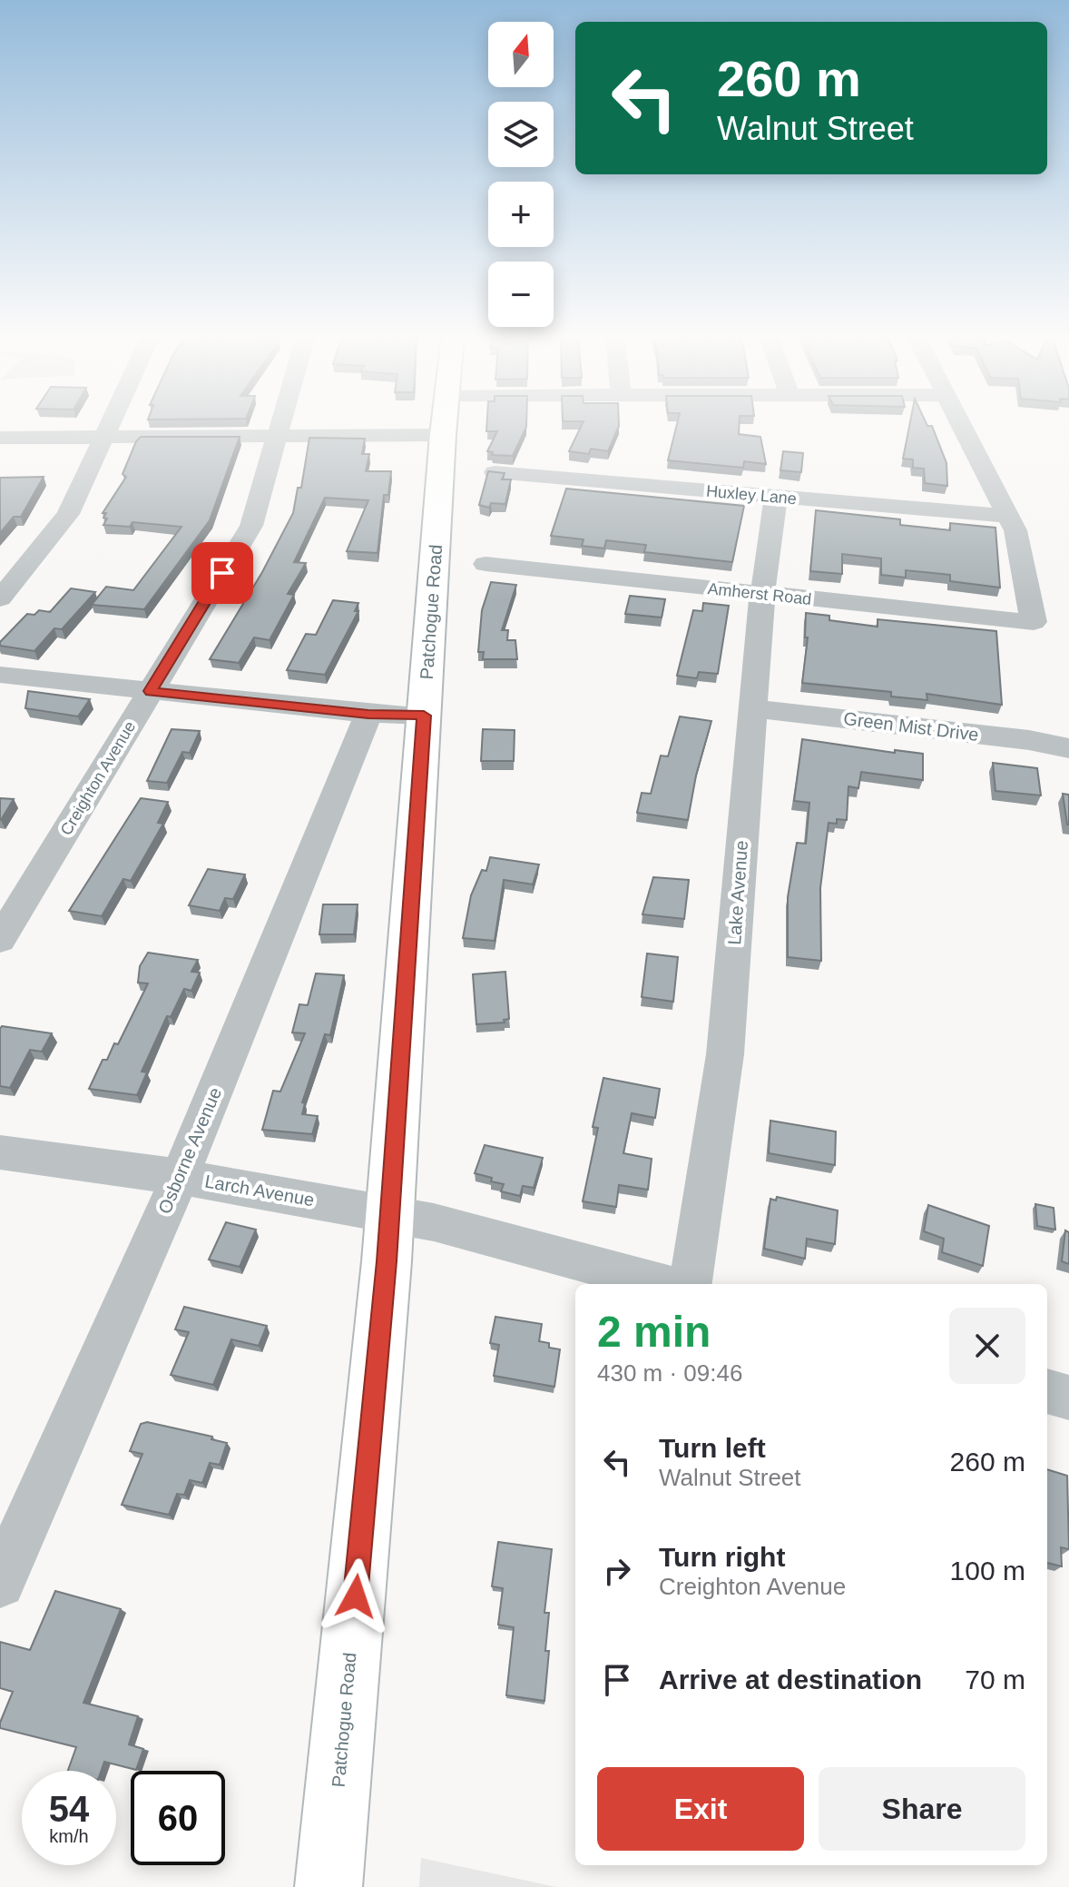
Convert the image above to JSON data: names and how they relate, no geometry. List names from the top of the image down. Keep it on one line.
{"streets":{"main road":["Patchogue Road"],"street":["Huxley Lane","Amherst Road","Green Mist Drive","Creighton Avenue","Lake Avenue","Osborne Avenue","Larch Avenue"]},"crossings":[["Huxley Lane","Amherst Road"],["Huxley Lane","Lake Avenue"],["Amherst Road","Lake Avenue"],["Patchogue Road","Larch Avenue"],["Green Mist Drive","Lake Avenue"],["Osborne Avenue","Larch Avenue"]],"north":"top","page":{"map_buttons":["+","−"],"turn":["260 m","Walnut Street"],"heading":["2 min","430 m · 09:46"],"list":[{"name":"Turn left","note":"Walnut Street","value":"260 m"},{"name":"Turn right","note":"Creighton Avenue","value":"100 m"},{"name":"Arrive at destination","value":"70 m"}],"buttons":["Exit","Share"],"speed":"54 km/h","limit":"60"}}
